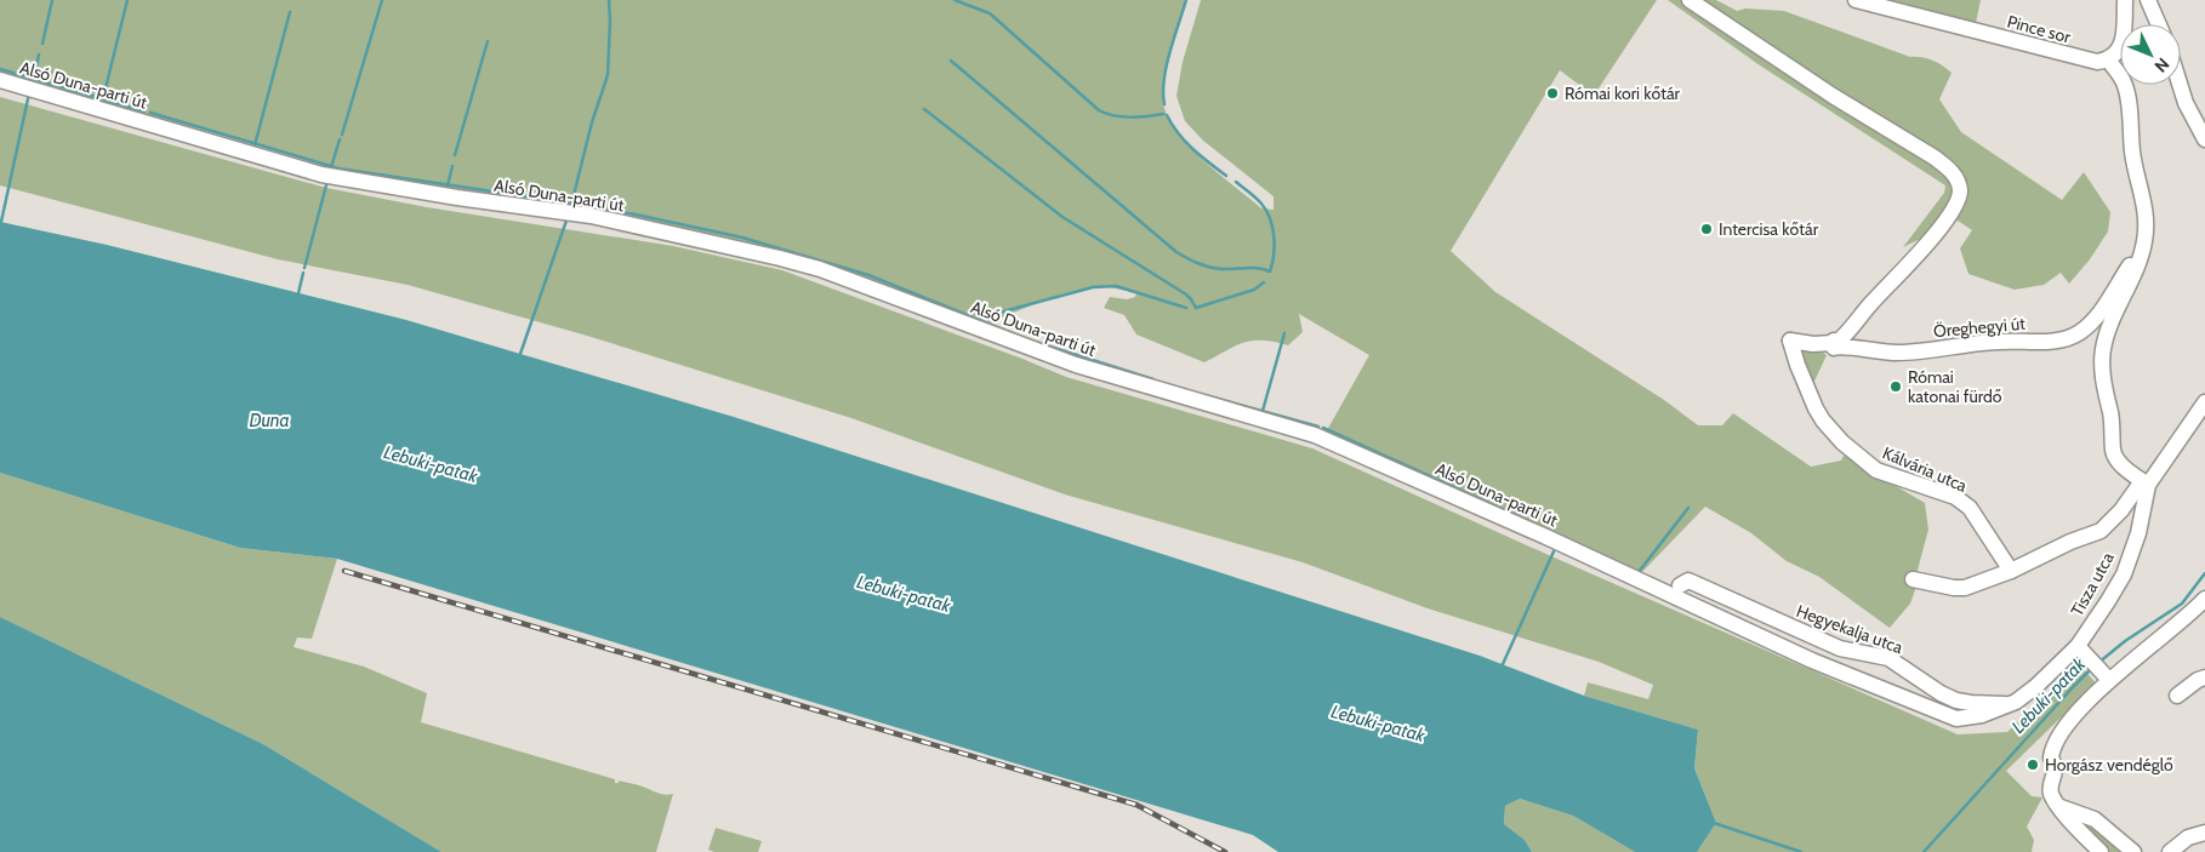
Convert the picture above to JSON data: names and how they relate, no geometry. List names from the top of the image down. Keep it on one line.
{"streets":{"street":["Pince sor","Alsó Duna-parti út","Öreghegyi út","Kálvária utca","Tisza utca","Hegyekalja utca"]},"crossings":[["Pince sor","Öreghegyi út"],["Alsó Duna-parti út","Tisza utca"],["Alsó Duna-parti út","Hegyekalja utca"],["Öreghegyi út","Kálvária utca"],["Tisza utca","Hegyekalja utca"]],"water":["Duna","Lebuki-patak"],"places":["Római kori kőtár","Intercisa kőtár","Római katonai fürdő","Horgász vendéglő"],"north":"bottom right"}
